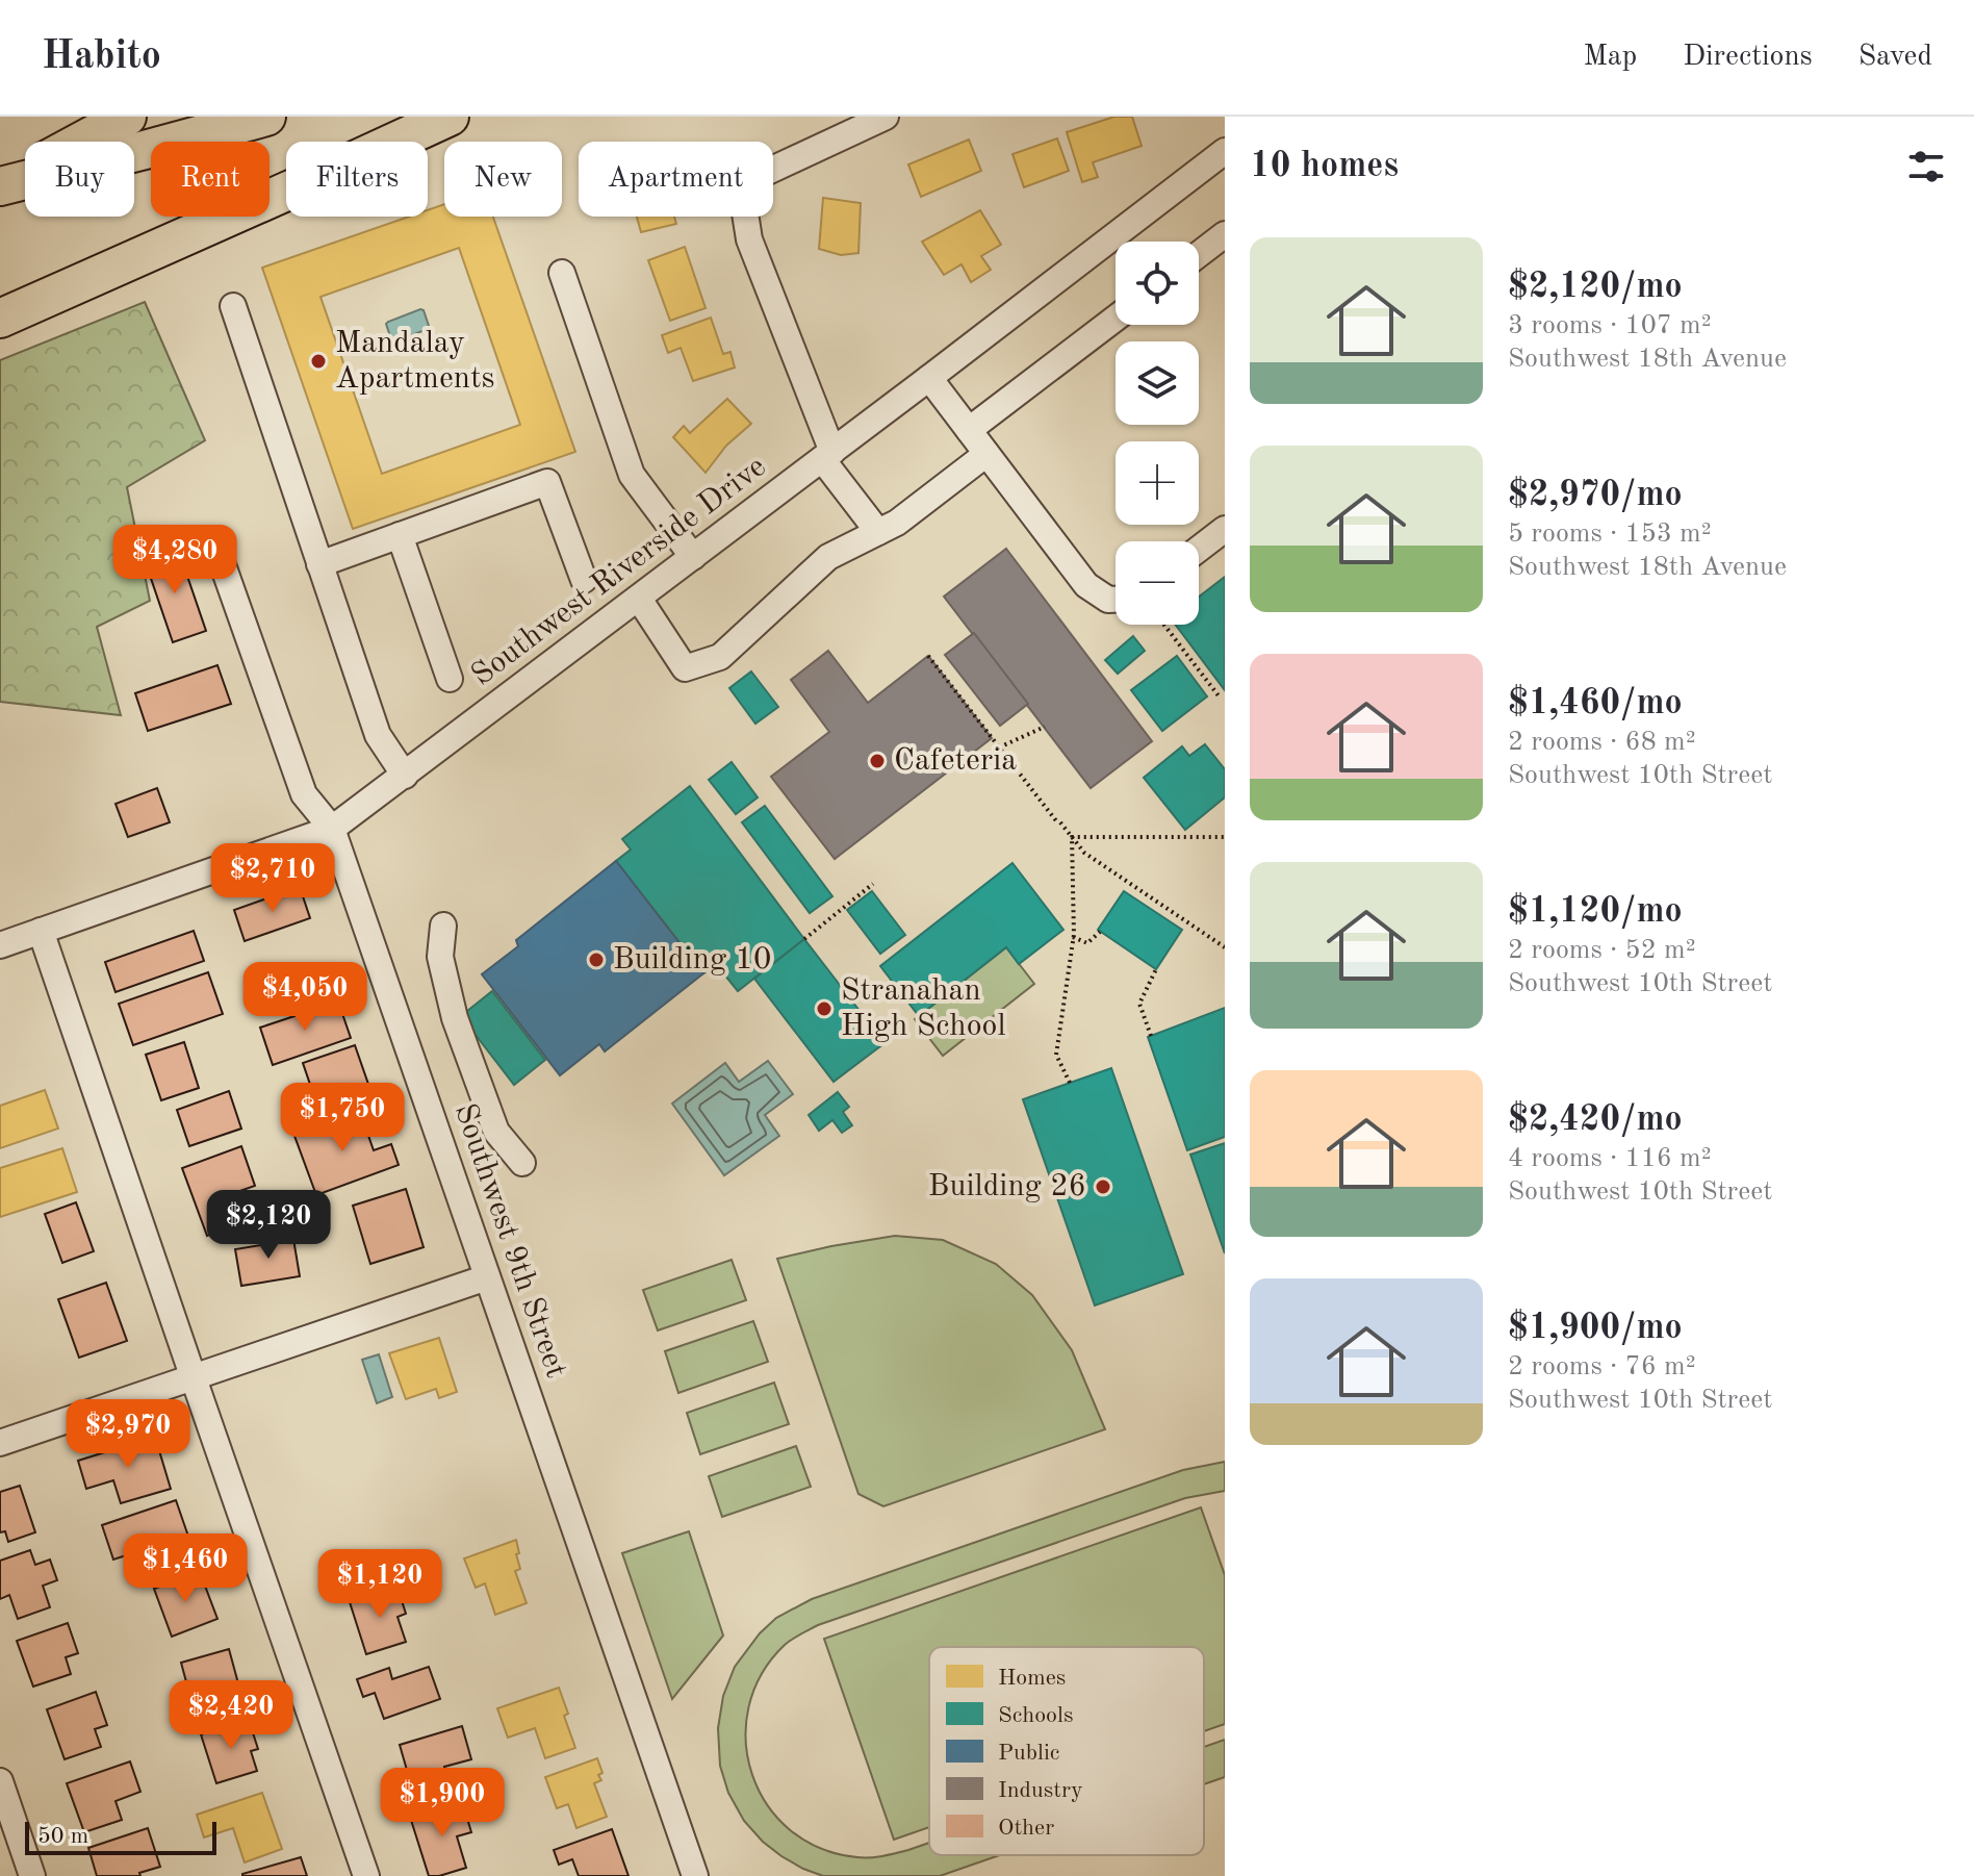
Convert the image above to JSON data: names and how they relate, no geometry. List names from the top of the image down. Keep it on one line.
{"streets":{"street":["Southwest Riverside Drive","Southwest 9th Street"]},"crossings":[["Southwest Riverside Drive","Southwest 9th Street"]],"places":["Mandalay Apartments","Cafeteria","Building 10","Stranahan High School","Building 26"],"legend":["Homes","Schools","Public","Industry","Other"],"scale_bar":"50 m","page":{"header":"Habito","nav":["Map","Directions","Saved"],"heading":"10 homes","chip":["Buy","Rent","Filters","New","Apartment"],"list":[{"name":"$2,120/mo","note":"3 rooms · 107 m² · Southwest 18th Avenue"},{"name":"$2,970/mo","note":"5 rooms · 153 m² · Southwest 18th Avenue"},{"name":"$1,460/mo","note":"2 rooms · 68 m² · Southwest 10th Street"},{"name":"$1,120/mo","note":"2 rooms · 52 m² · Southwest 10th Street"},{"name":"$2,420/mo","note":"4 rooms · 116 m² · Southwest 10th Street"},{"name":"$1,900/mo","note":"2 rooms · 76 m² · Southwest 10th Street"}],"map_buttons":["+","−"],"price":["$4,280","$2,710","$4,050","$1,750","$2,120","$2,970","$1,460","$1,120","$2,420","$1,900"],"scale":"50 m"}}
